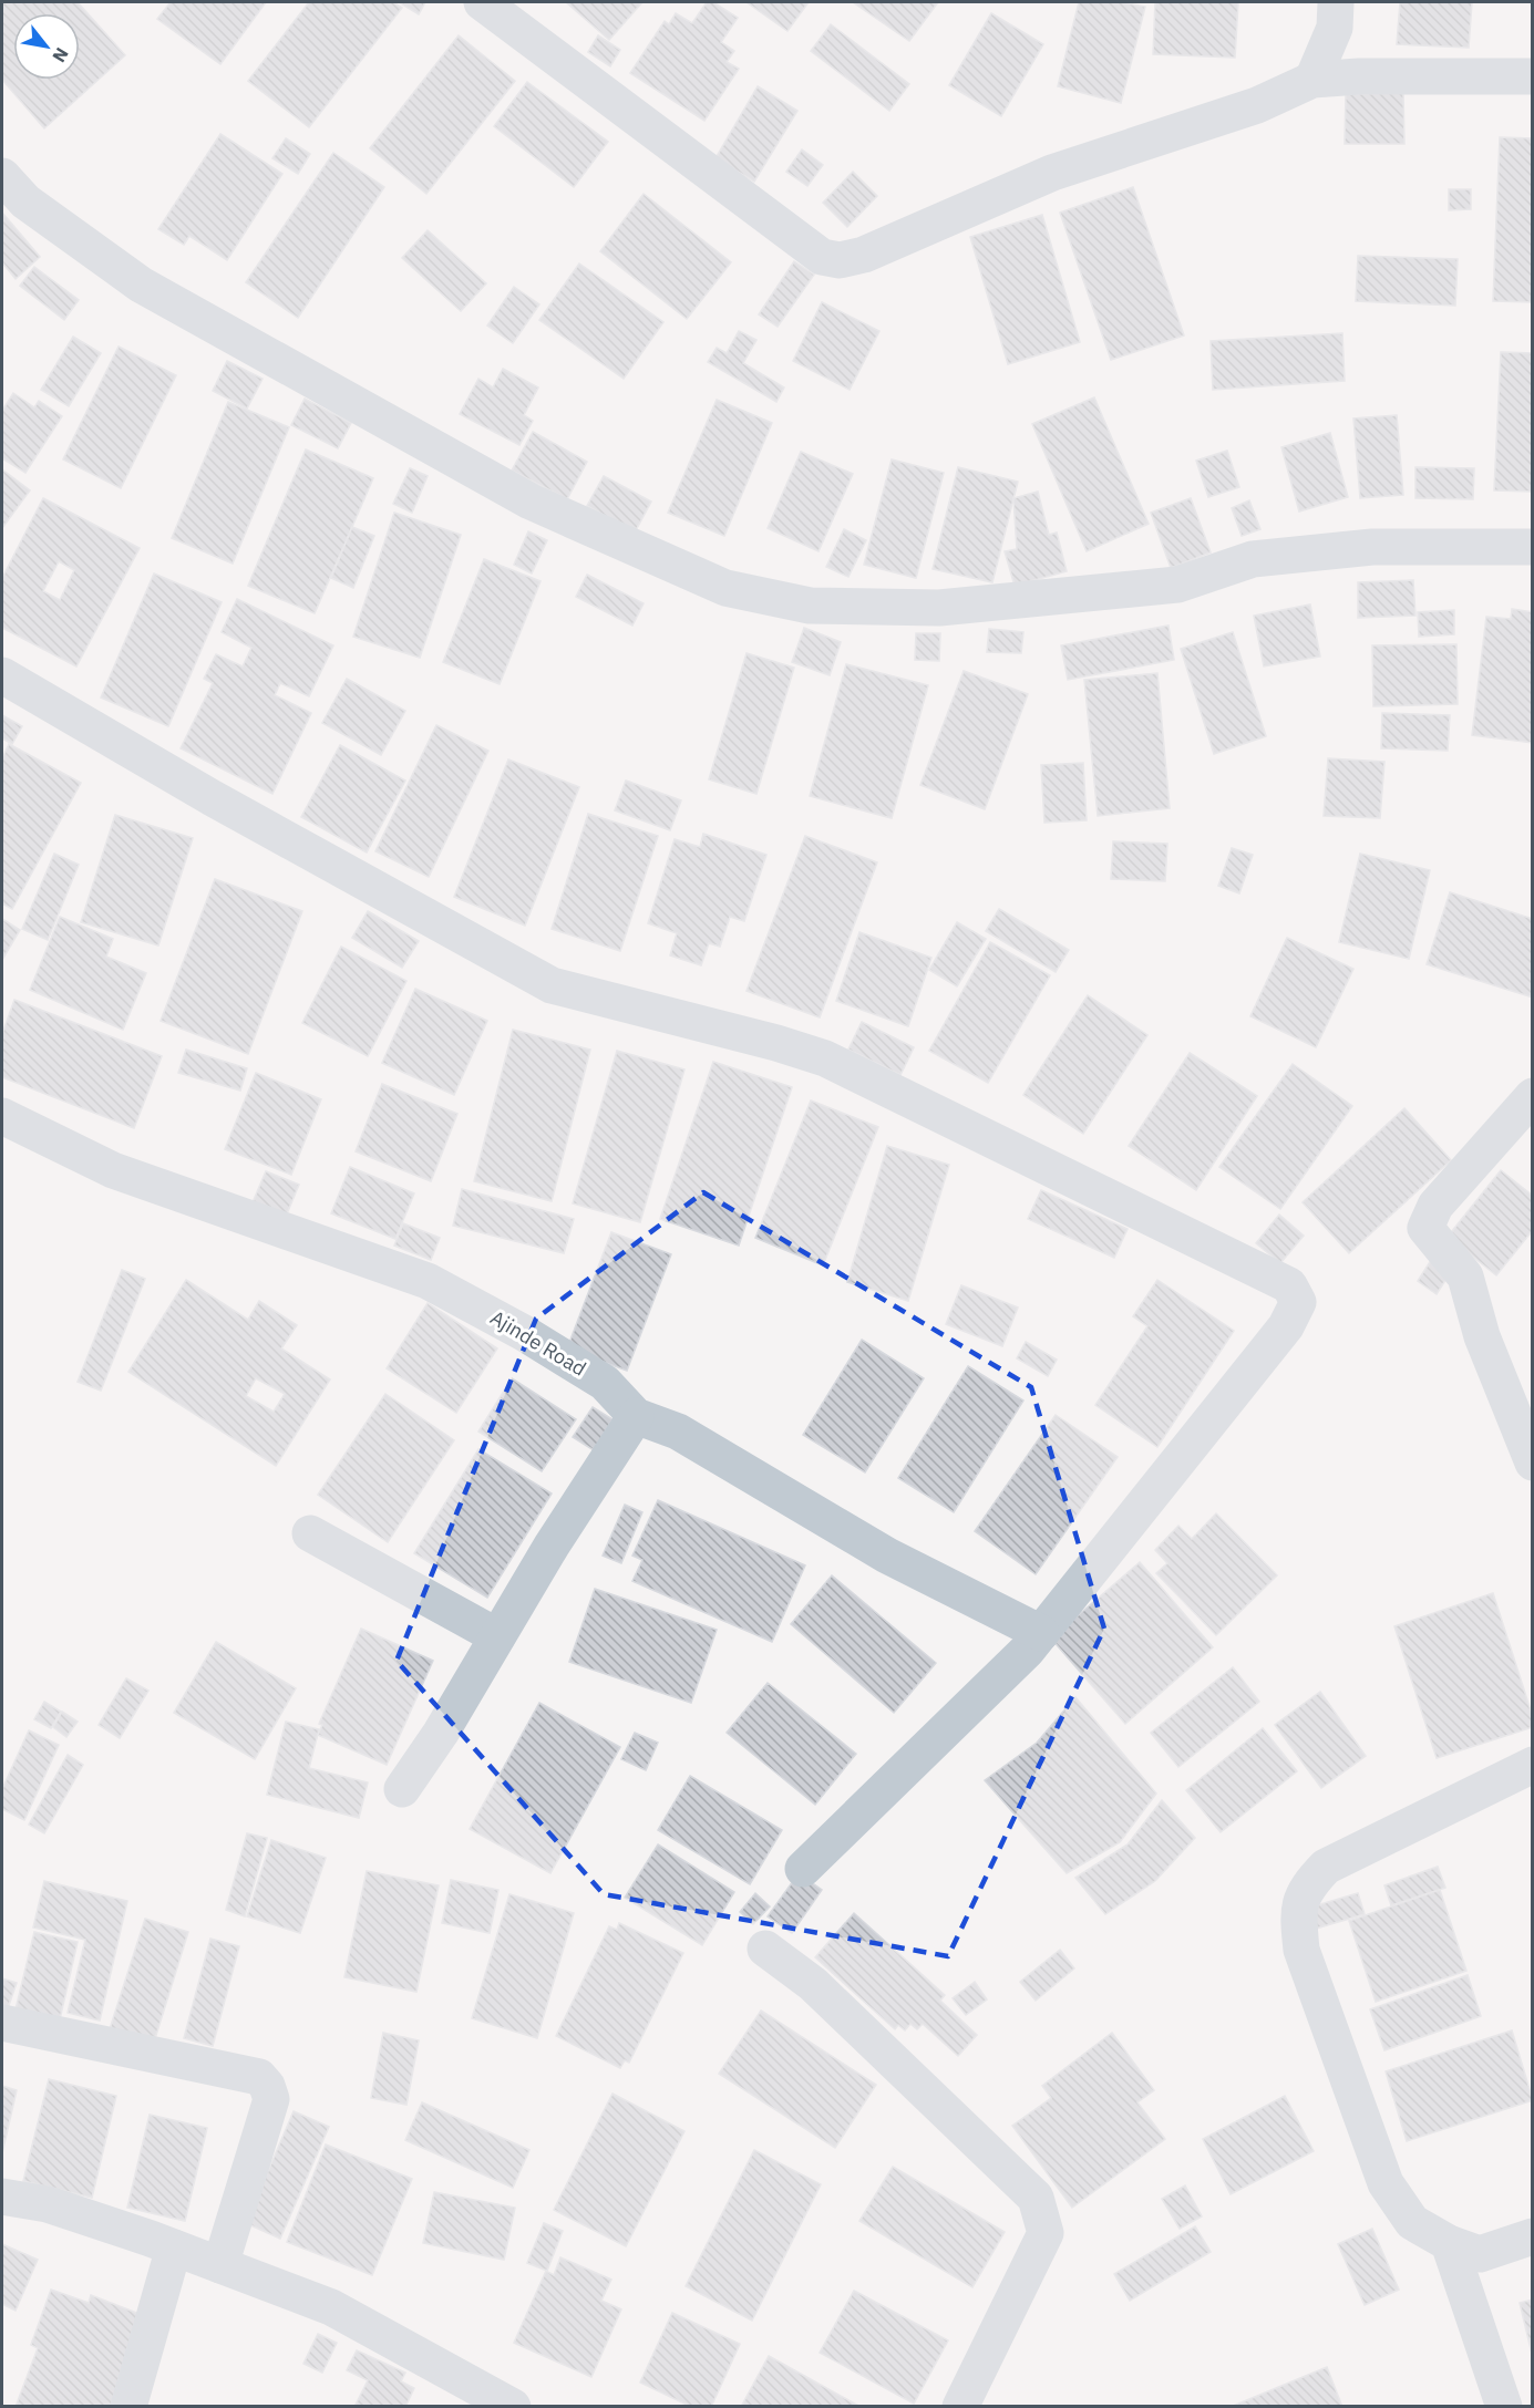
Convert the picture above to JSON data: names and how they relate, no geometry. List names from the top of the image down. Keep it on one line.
{"streets":{"street":["Ajinde Road"]},"north":"bottom right"}
